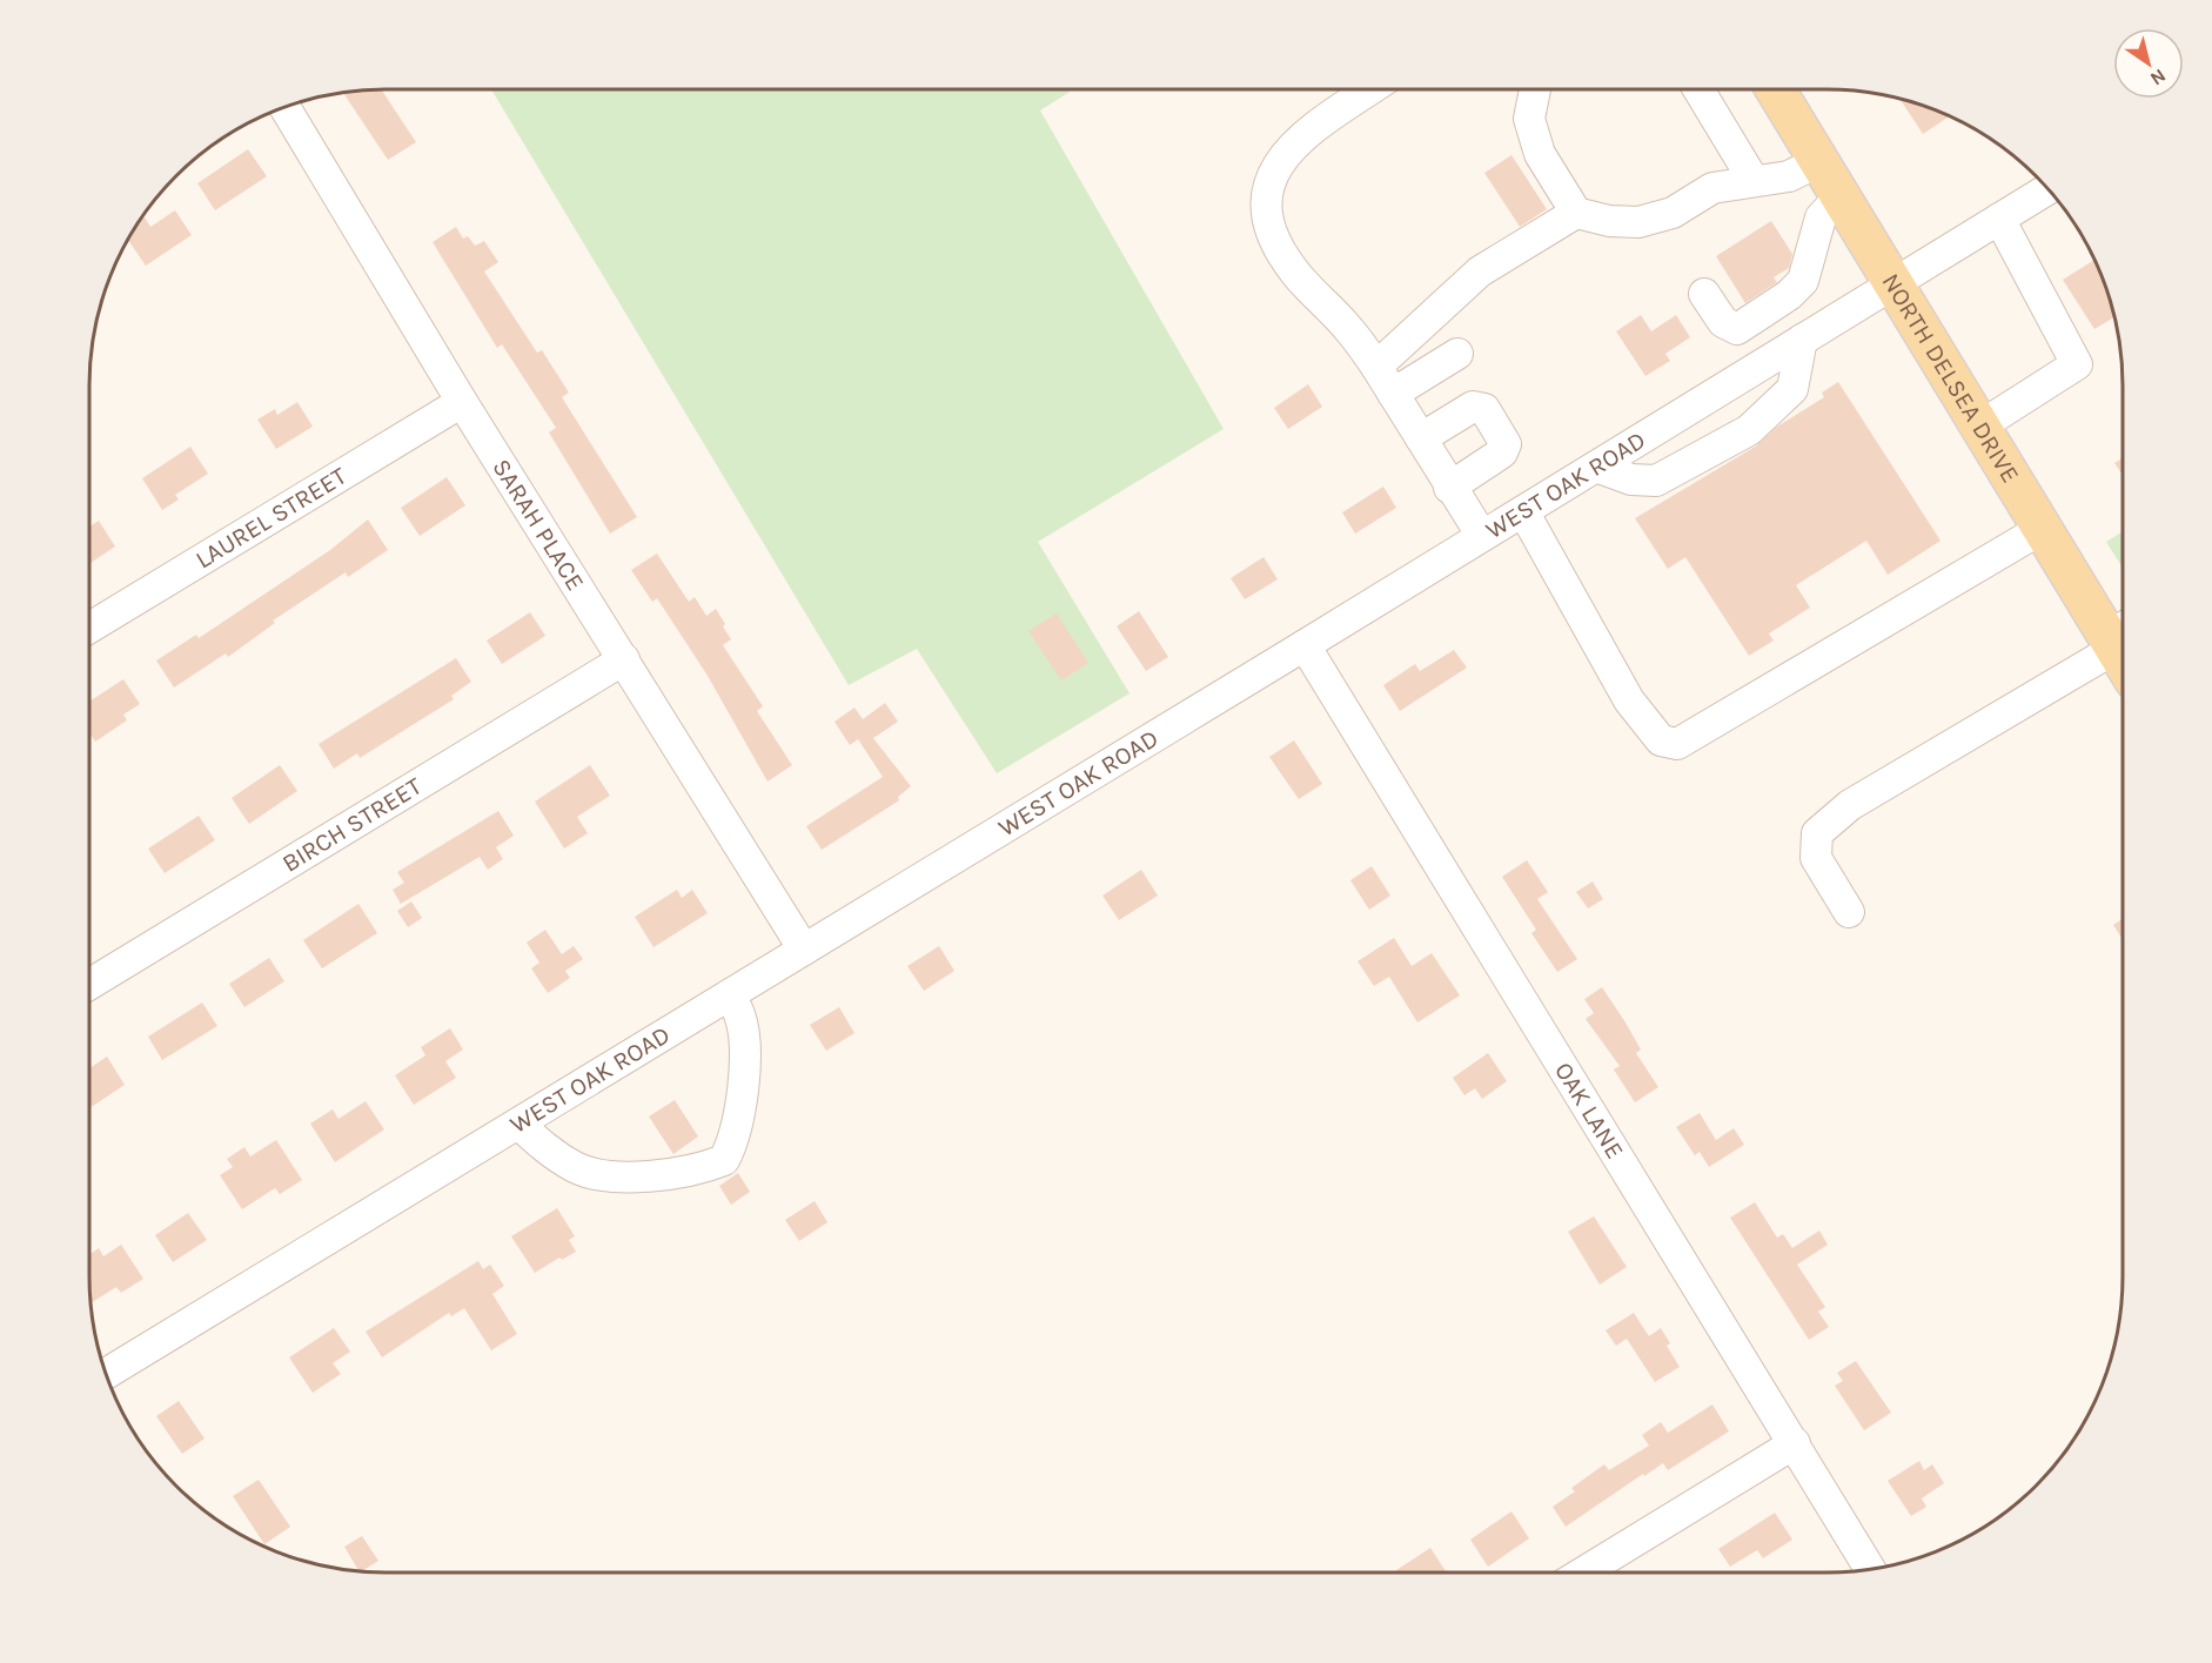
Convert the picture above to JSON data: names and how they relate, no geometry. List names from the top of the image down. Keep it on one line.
{"streets":{"main road":["NORTH DELSEA DRIVE"],"street":["WEST OAK ROAD","LAUREL STREET","SARAH PLACE","BIRCH STREET","OAK LANE"]},"crossings":[["NORTH DELSEA DRIVE","WEST OAK ROAD"],["WEST OAK ROAD","SARAH PLACE"],["WEST OAK ROAD","OAK LANE"],["LAUREL STREET","SARAH PLACE"],["SARAH PLACE","BIRCH STREET"]],"north":"bottom right"}
